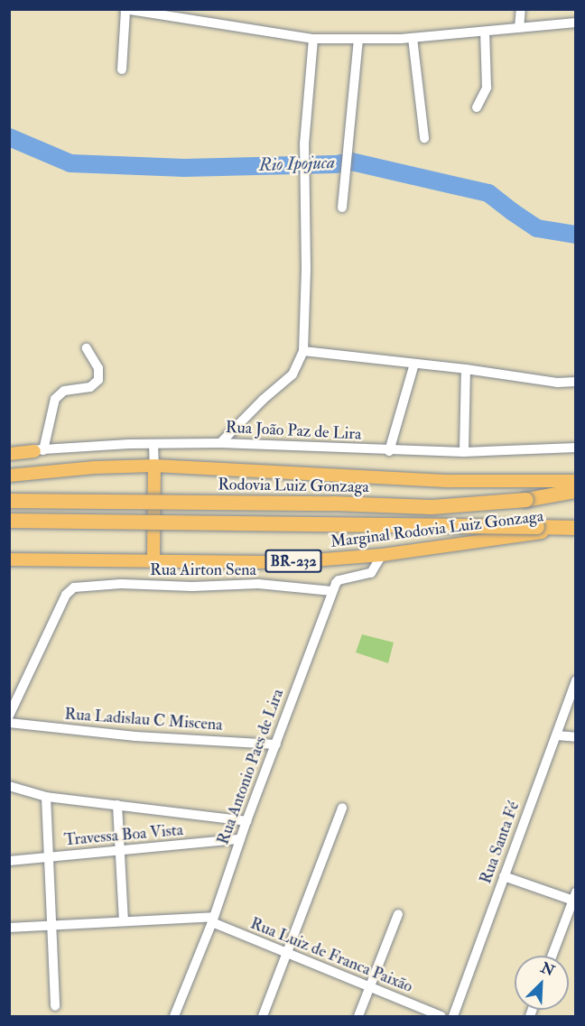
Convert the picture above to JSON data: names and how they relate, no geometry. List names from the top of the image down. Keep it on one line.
{"streets":{"highway":["Rodovia Luiz Gonzaga","BR-232"],"main road":["Marginal Rodovia Luiz Gonzaga"],"street":["Rua João Paz de Lira","Rua Airton Sena","Rua Ladislau C Miscena","Rua Antonio Paes de Lira","Travessa Boa Vista","Rua Santa Fé","Rua Luiz de Franca Paixão"]},"crossings":[["Marginal Rodovia Luiz Gonzaga","BR-232"],["Rua Airton Sena","Rua Antonio Paes de Lira"],["Rua Ladislau C Miscena","Rua Antonio Paes de Lira"],["Rua Antonio Paes de Lira","Travessa Boa Vista"],["Rua Antonio Paes de Lira","Rua Luiz de Franca Paixão"]],"water":["Rio Ipojuca"],"north":"top right"}
